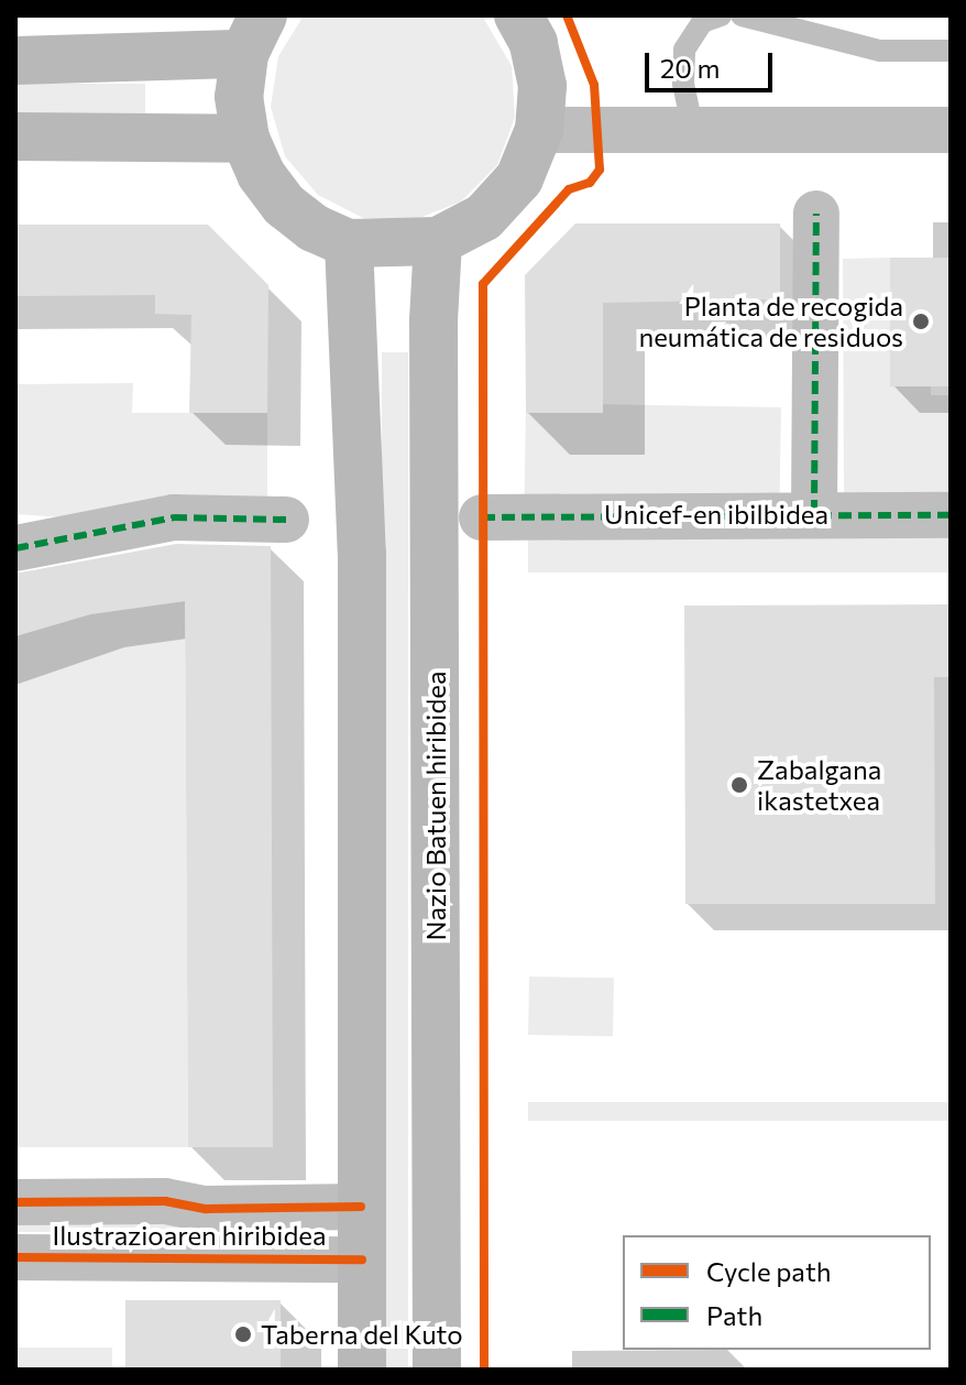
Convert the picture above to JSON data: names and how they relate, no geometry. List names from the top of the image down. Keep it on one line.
{"streets":{"main road":["Nazio Batuen hiribidea"],"street":["Unicef-en ibilbidea","Ilustrazioaren hiribidea"]},"places":["Planta de recogida neumática de residuos","Zabalgana ikastetxea","Taberna del Kuto"],"legend":["Cycle path","Path"],"scale_bar":"20 m"}
